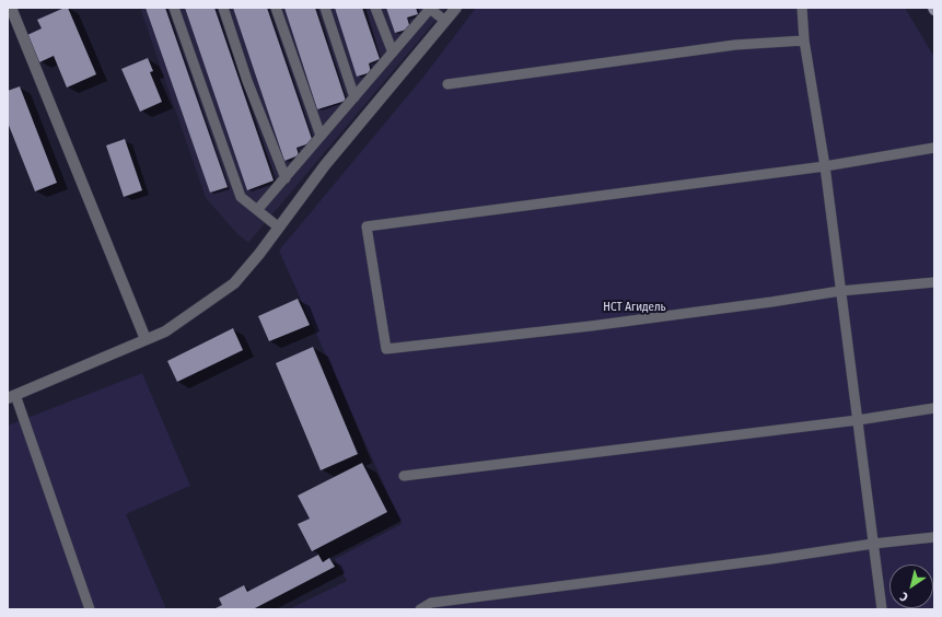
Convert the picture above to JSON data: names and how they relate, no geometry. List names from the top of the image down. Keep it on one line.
{"parks":["НСТ Агидель"],"north":"bottom left"}
